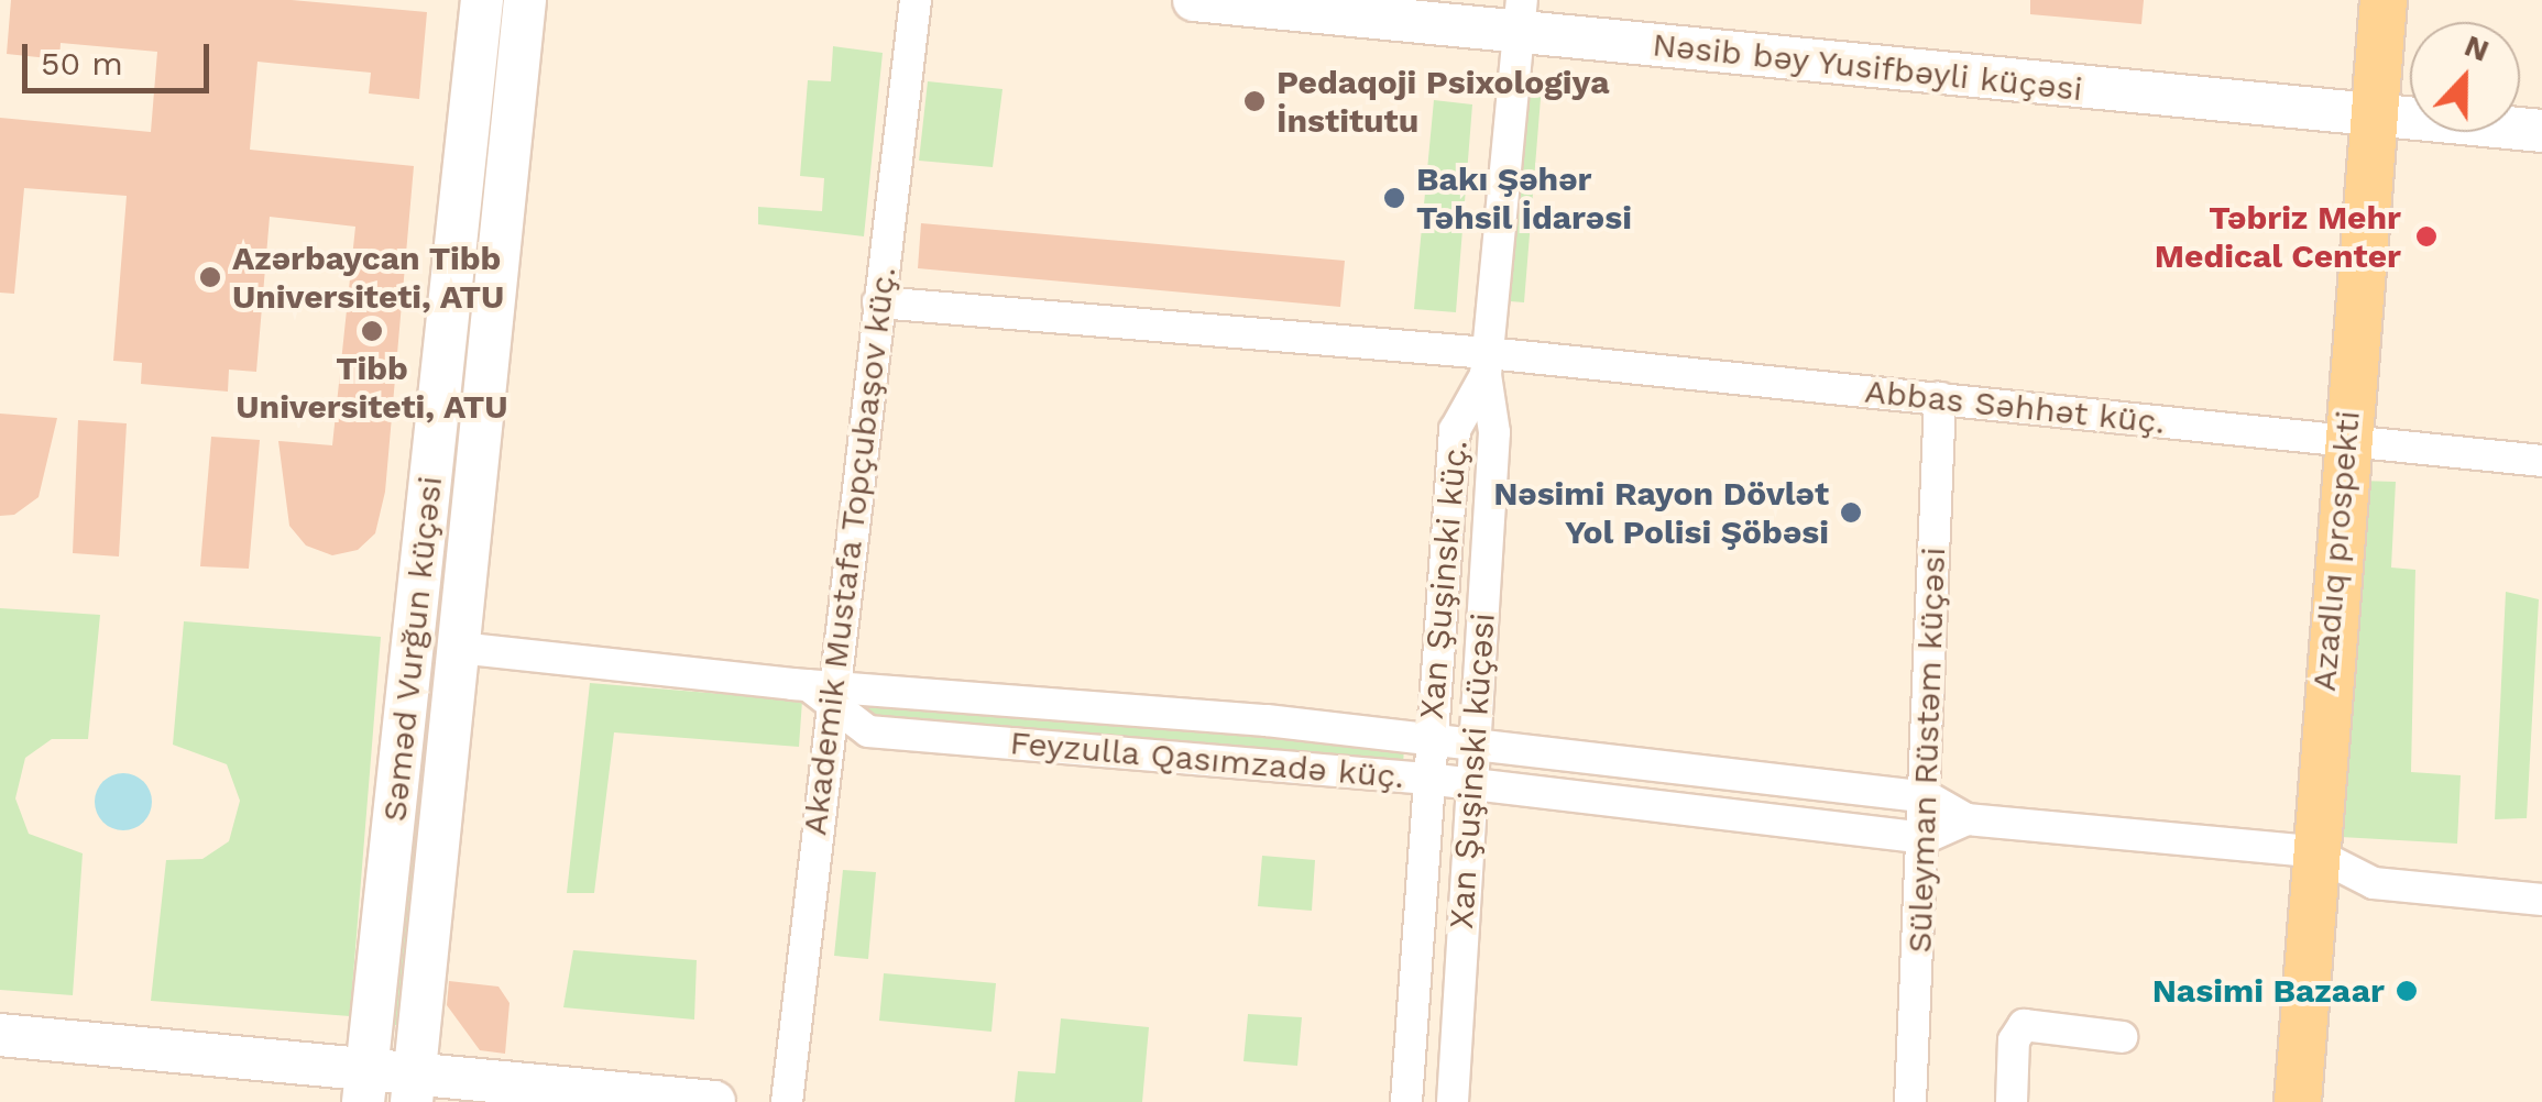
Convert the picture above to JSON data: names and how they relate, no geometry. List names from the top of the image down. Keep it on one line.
{"streets":{"main road":["Nəsib bəy Yusifbəyli küçəsi","Azadlıq prospekti","Səməd Vurğun küçəsi"],"street":["Abbas Səhhət küç.","Akademik Mustafa Topçubaşov küç.","Xan Şuşinski küç.","Süleyman Rüstəm küçəsi","Feyzulla Qasımzadə küç.","Xan Şuşinski küçəsi"]},"crossings":[["Nəsib bəy Yusifbəyli küçəsi","Azadlıq prospekti"],["Nəsib bəy Yusifbəyli küçəsi","Xan Şuşinski küç."],["Abbas Səhhət küç.","Akademik Mustafa Topçubaşov küç."],["Abbas Səhhət küç.","Azadlıq prospekti"],["Abbas Səhhət küç.","Xan Şuşinski küç."],["Abbas Səhhət küç.","Süleyman Rüstəm küçəsi"],["Abbas Səhhət küç.","Xan Şuşinski küçəsi"],["Akademik Mustafa Topçubaşov küç.","Feyzulla Qasımzadə küç."],["Azadlıq prospekti","Feyzulla Qasımzadə küç."],["Xan Şuşinski küç.","Feyzulla Qasımzadə küç."],["Xan Şuşinski küç.","Xan Şuşinski küçəsi"],["Səməd Vurğun küçəsi","Feyzulla Qasımzadə küç."],["Süleyman Rüstəm küçəsi","Feyzulla Qasımzadə küç."],["Feyzulla Qasımzadə küç.","Xan Şuşinski küçəsi"]],"places":["Pedaqoji Psixologiya İnstitutu","Bakı Şəhər Təhsil İdarəsi","Təbriz Mehr Medical Center","Azərbaycan Tibb Universiteti, ATU","Tibb Universiteti, ATU","Nəsimi Rayon Dövlət Yol Polisi Şöbəsi","Nasimi Bazaar"],"scale_bar":"50 m","north":"top"}
